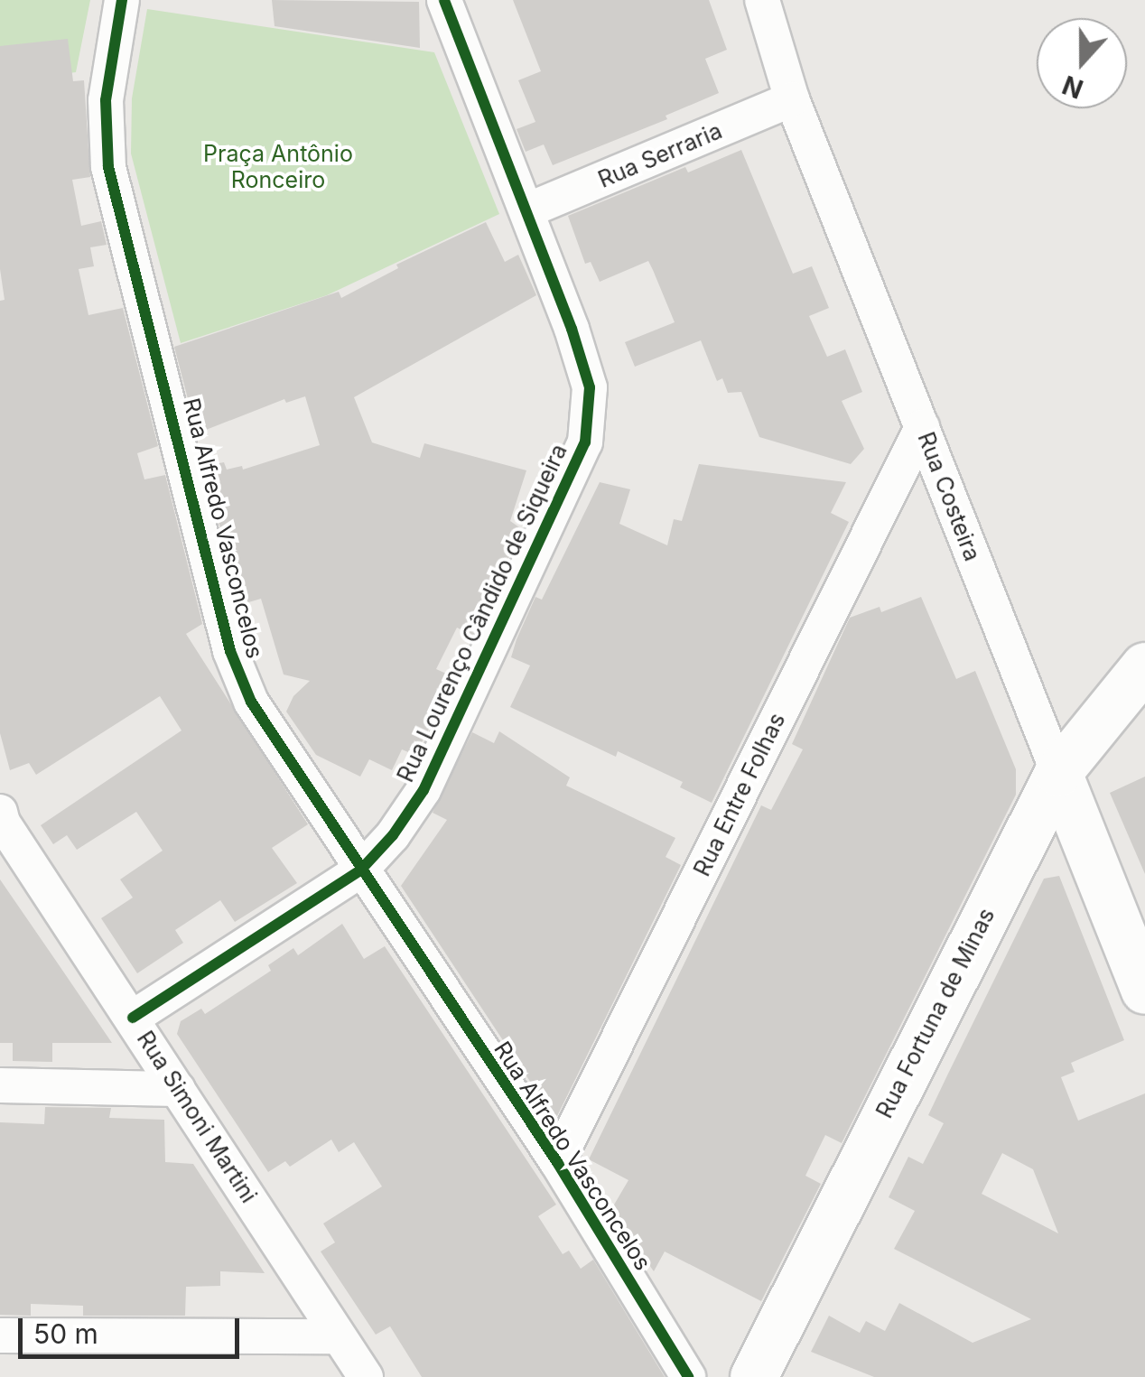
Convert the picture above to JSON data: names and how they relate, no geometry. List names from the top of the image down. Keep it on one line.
{"streets":{"street":["Rua Serraria","Rua Costeira","Rua Alfredo Vasconcelos","Rua Lourenço Cândido de Siqueira","Rua Entre Folhas","Rua Fortuna de Minas","Rua Simoni Martini"]},"crossings":[["Rua Serraria","Rua Costeira"],["Rua Serraria","Rua Lourenço Cândido de Siqueira"],["Rua Costeira","Rua Entre Folhas"],["Rua Costeira","Rua Fortuna de Minas"],["Rua Alfredo Vasconcelos","Rua Lourenço Cândido de Siqueira"],["Rua Alfredo Vasconcelos","Rua Entre Folhas"],["Rua Lourenço Cândido de Siqueira","Rua Simoni Martini"]],"parks":["Praça Antônio Ronceiro"],"scale_bar":"50 m","north":"bottom"}
